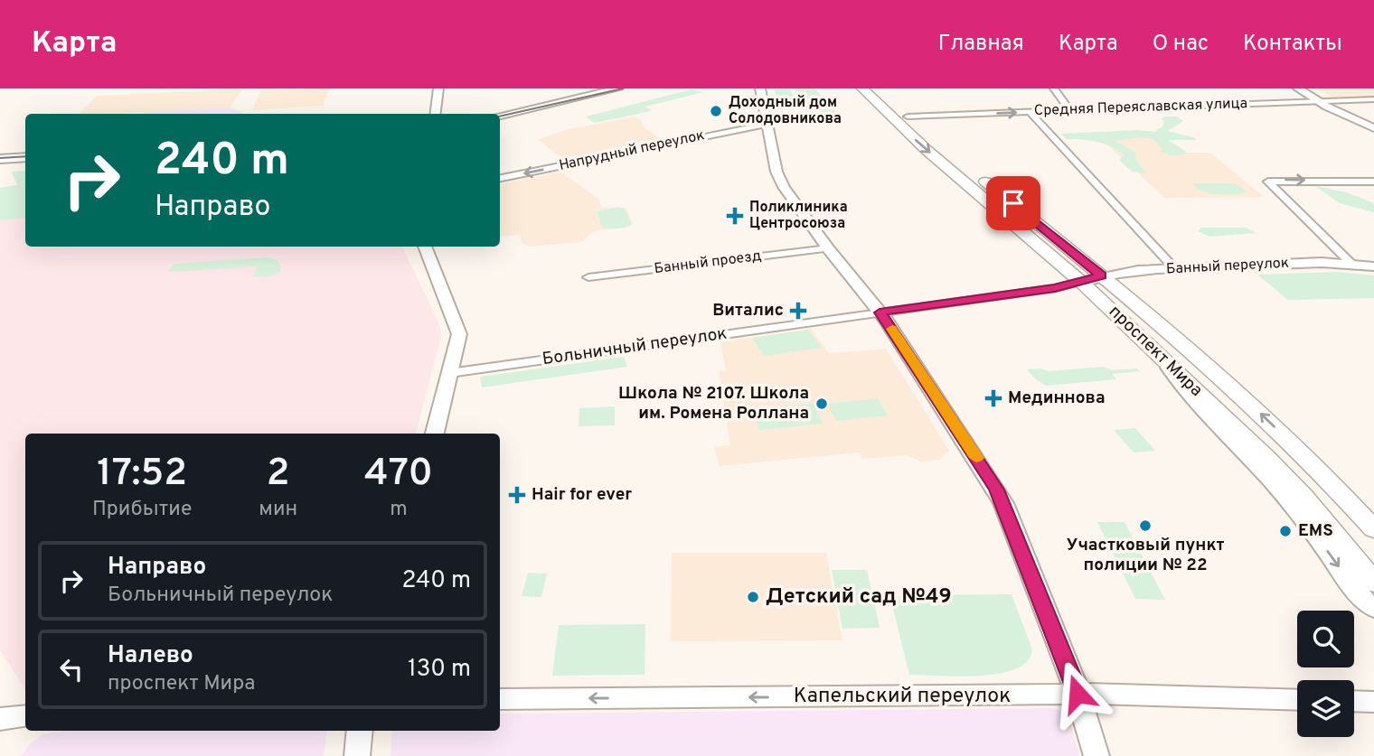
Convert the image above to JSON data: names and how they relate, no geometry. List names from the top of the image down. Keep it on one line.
{"streets":{"main road":["проспект Мира"],"street":["Средняя Переяславская улица","Напрудный переулок","Банный проезд","Банный переулок","Больничный переулок","Капельский переулок"]},"crossings":[["Средняя Переяславская улица","проспект Мира"],["Банный переулок","Больничный переулок"],["Банный переулок","проспект Мира"],["Больничный переулок","проспект Мира"]],"one_way":["Капельский переулок"],"places":{"other":["Доходный дом Солодовникова","Школа № 2107. Школа им. Ромена Роллана","Участковый пункт полиции № 22","EMS","Детский сад №49"],"health":["Поликлиника Центросоюза","Виталис","Мединнова","Hair for ever"]},"page":{"header":"Карта","nav":["Главная","Карта","О нас","Контакты"],"turn":["240 m","Направо"],"eta":["17:52","Прибытие","2","мин","470","m"],"list":[{"name":"Направо","note":"Больничный переулок","value":"240 m"},{"name":"Налево","note":"проспект Мира","value":"130 m"}]}}
